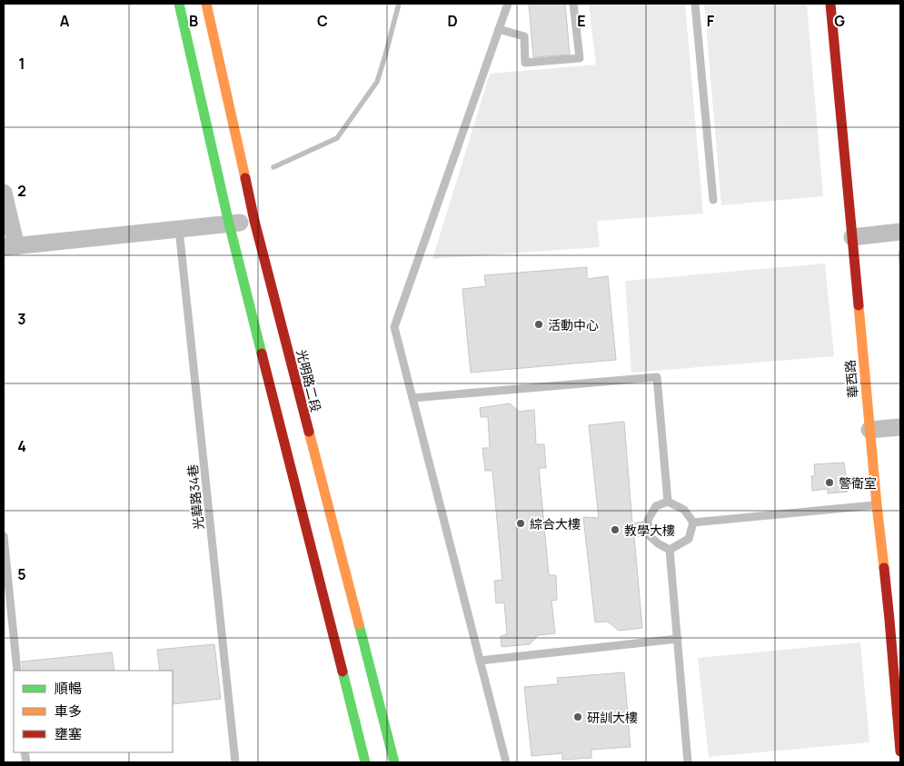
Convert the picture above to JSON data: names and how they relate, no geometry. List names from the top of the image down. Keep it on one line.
{"streets":{"street":["華西路","光明路二段"],"lane":["光華路34巷"]},"places":["活動中心","警衛室","綜合大樓","教學大樓","研訓大樓"],"legend":["順暢","車多","壅塞"],"grid":{"columns":["A","B","C","D","E","F","G"],"rows":["1","2","3","4","5"]}}
